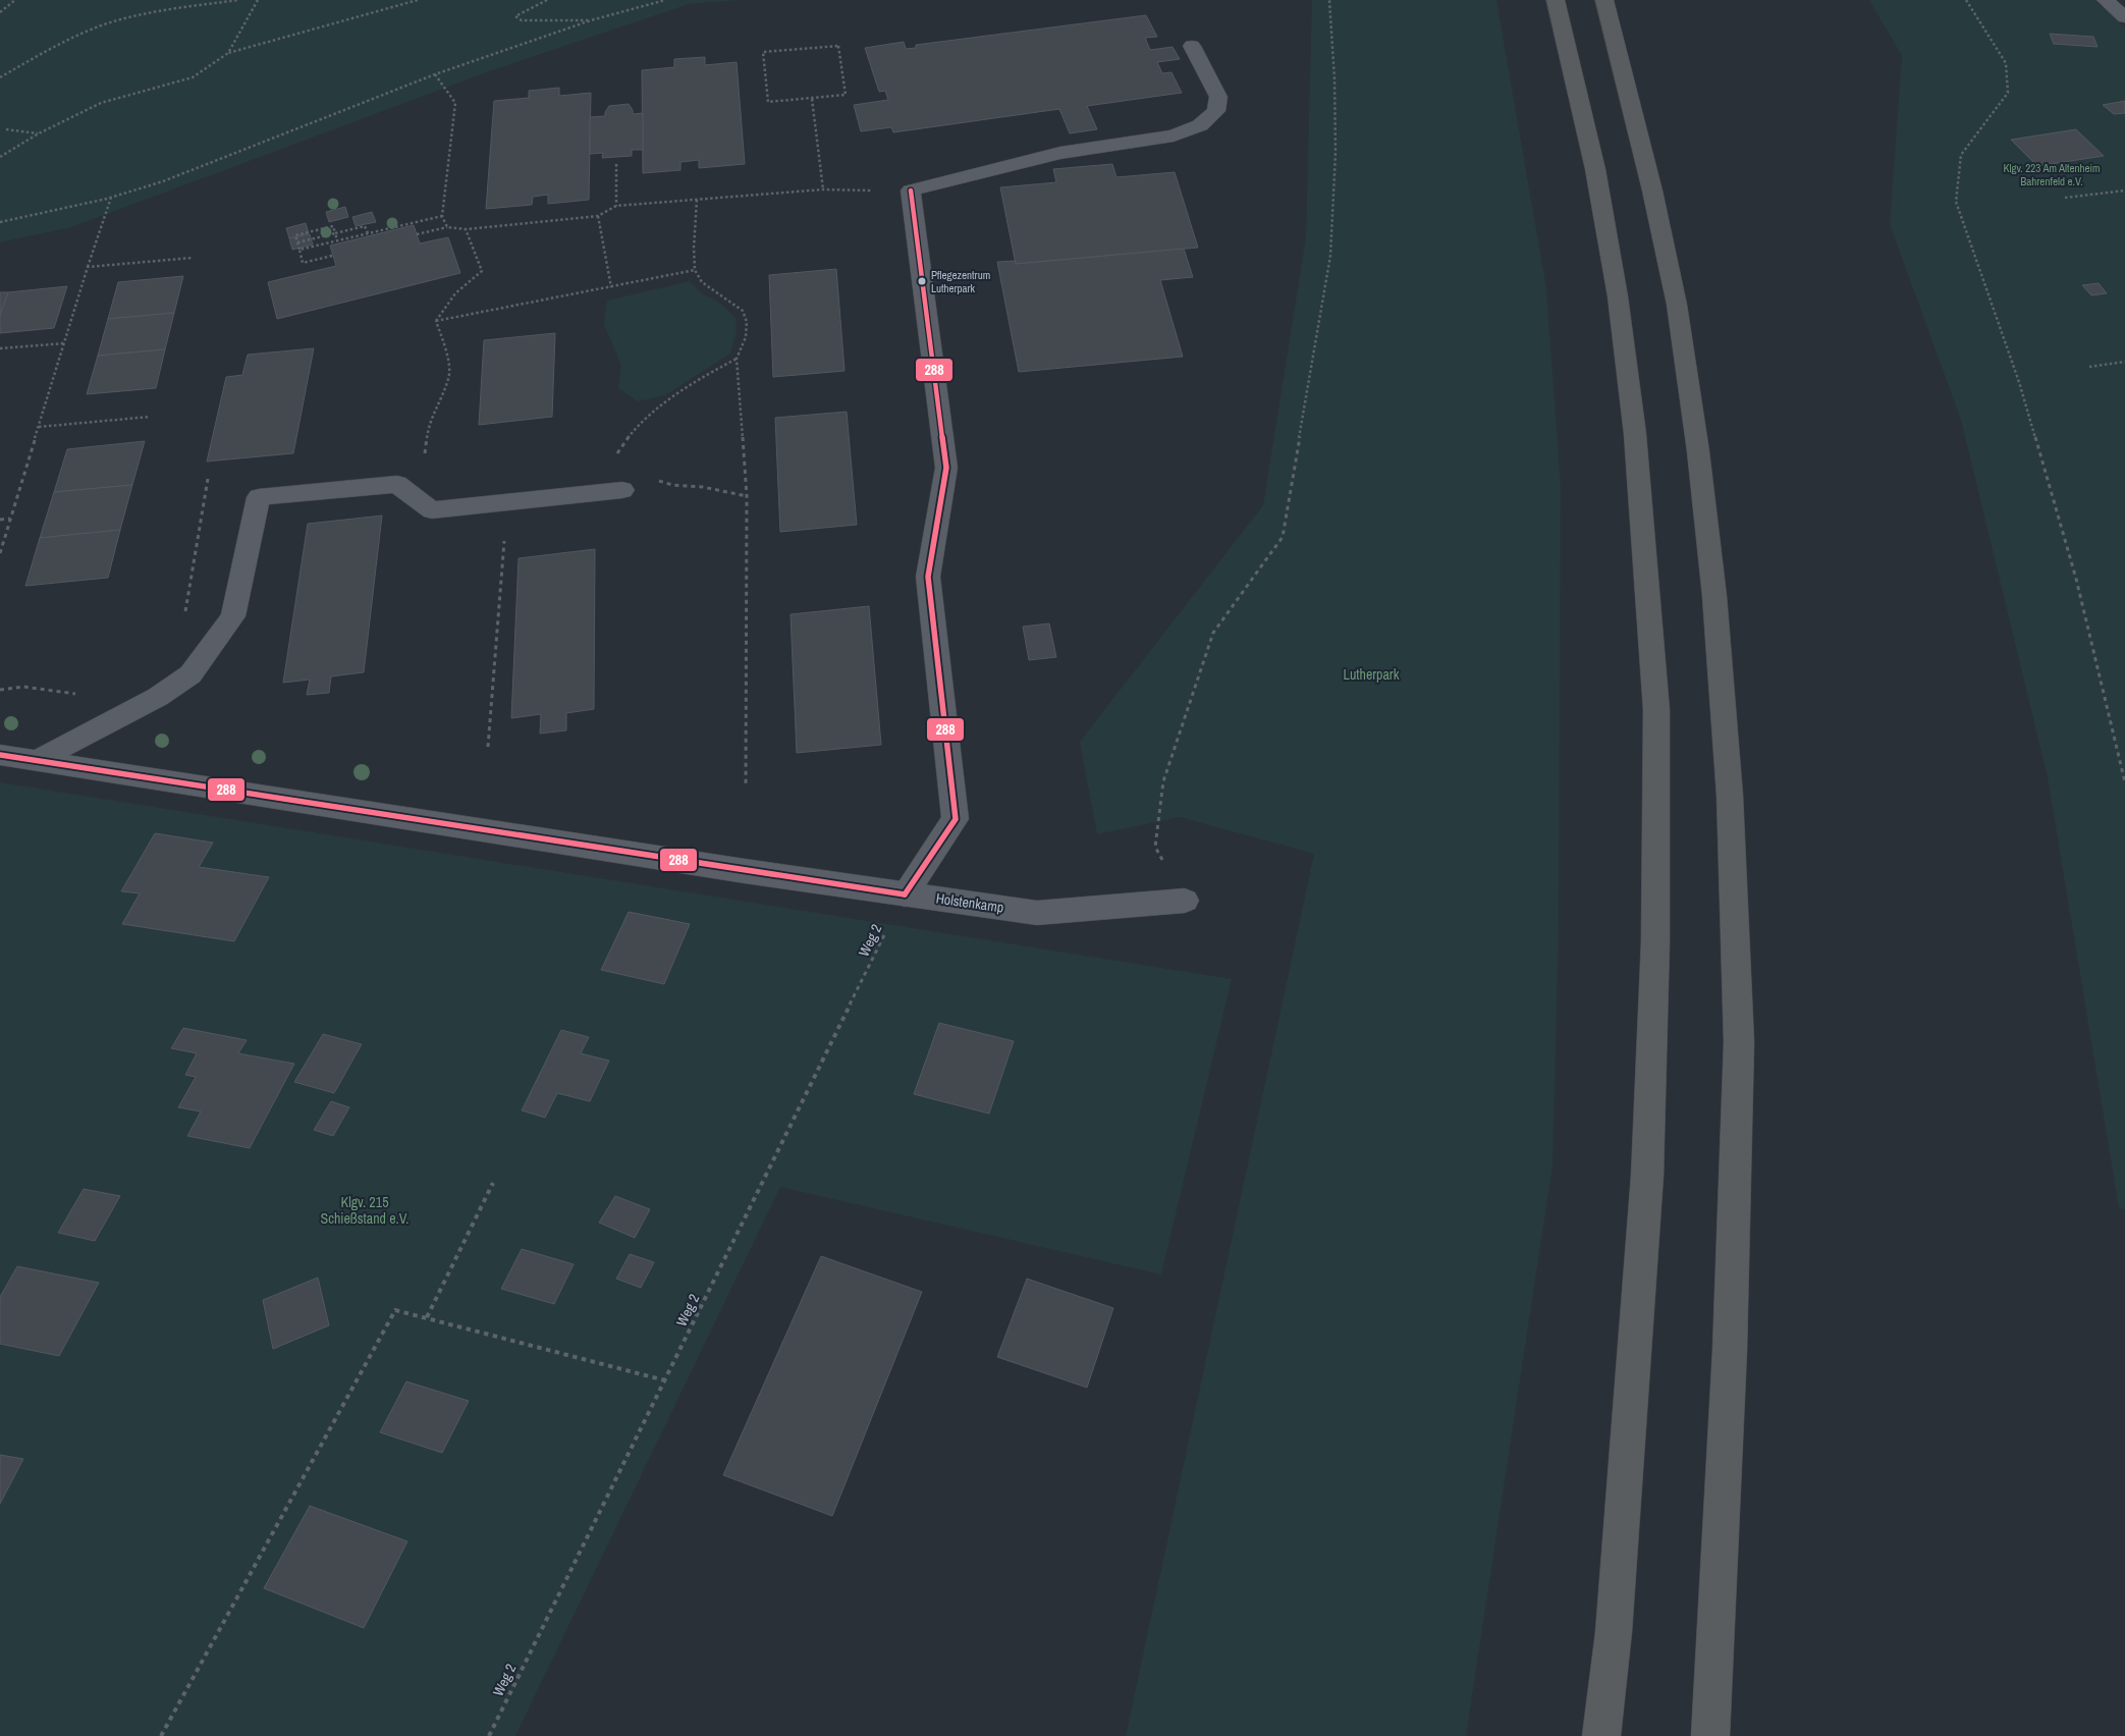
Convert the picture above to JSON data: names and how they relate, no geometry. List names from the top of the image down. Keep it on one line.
{"streets":{"street":["Holstenkamp"],"path":["Weg 2"]},"crossings":[["Holstenkamp","Weg 2"]],"parks":["Klgv. 223 Am Altenheim Bahrenfeld e.V.","Lutherpark","Klgv. 215 Schießstand e.V."],"places":["Pflegezentrum Lutherpark"],"lines":["transit line 288"]}
